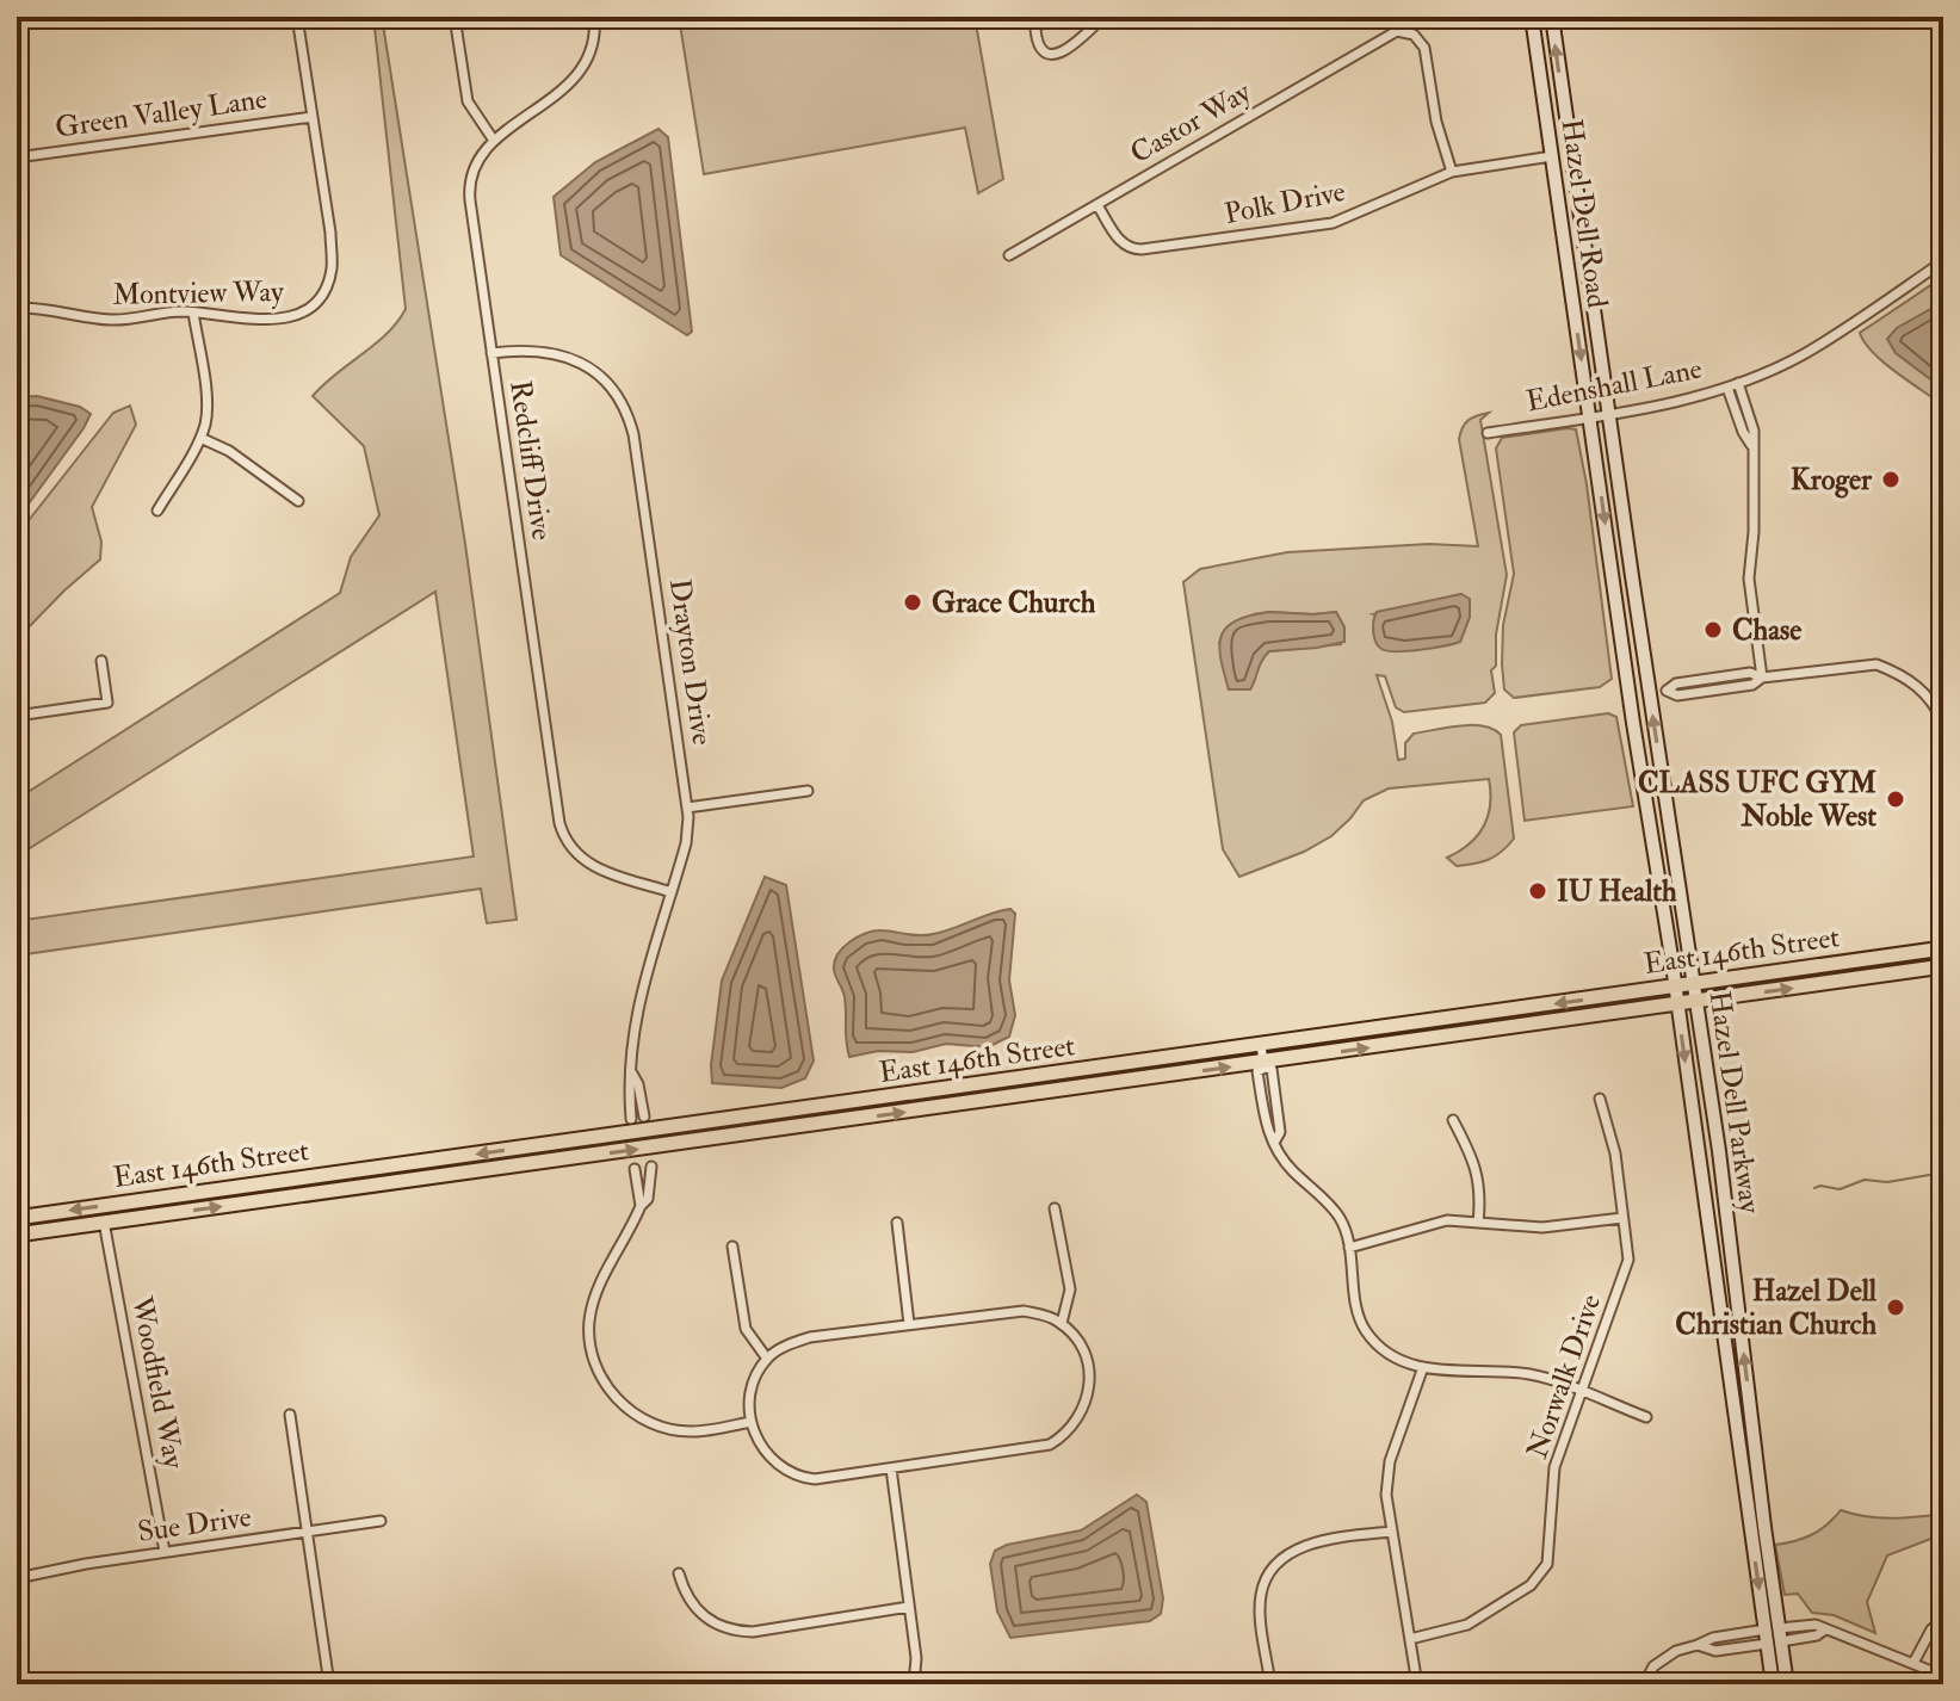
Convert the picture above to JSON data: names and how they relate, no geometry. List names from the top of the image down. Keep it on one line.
{"streets":{"main road":["Hazel Dell Road","East 146th Street","Hazel Dell Parkway"],"street":["Green Valley Lane","Castor Way","Polk Drive","Montview Way","Edenshall Lane","Redcliff Drive","Drayton Drive","Norwalk Drive","Woodfield Way","Sue Drive"]},"crossings":[["Green Valley Lane","Montview Way"],["Castor Way","Polk Drive"],["Polk Drive","Hazel Dell Road"],["Hazel Dell Road","Edenshall Lane"],["Hazel Dell Road","Hazel Dell Parkway"],["Edenshall Lane","Hazel Dell Parkway"],["Redcliff Drive","Drayton Drive"],["East 146th Street","Hazel Dell Parkway"],["East 146th Street","Woodfield Way"],["Woodfield Way","Sue Drive"]],"places":["Kroger","Grace Church","Chase","CLASS UFC GYM Noble West","IU Health","Hazel Dell Christian Church"]}
